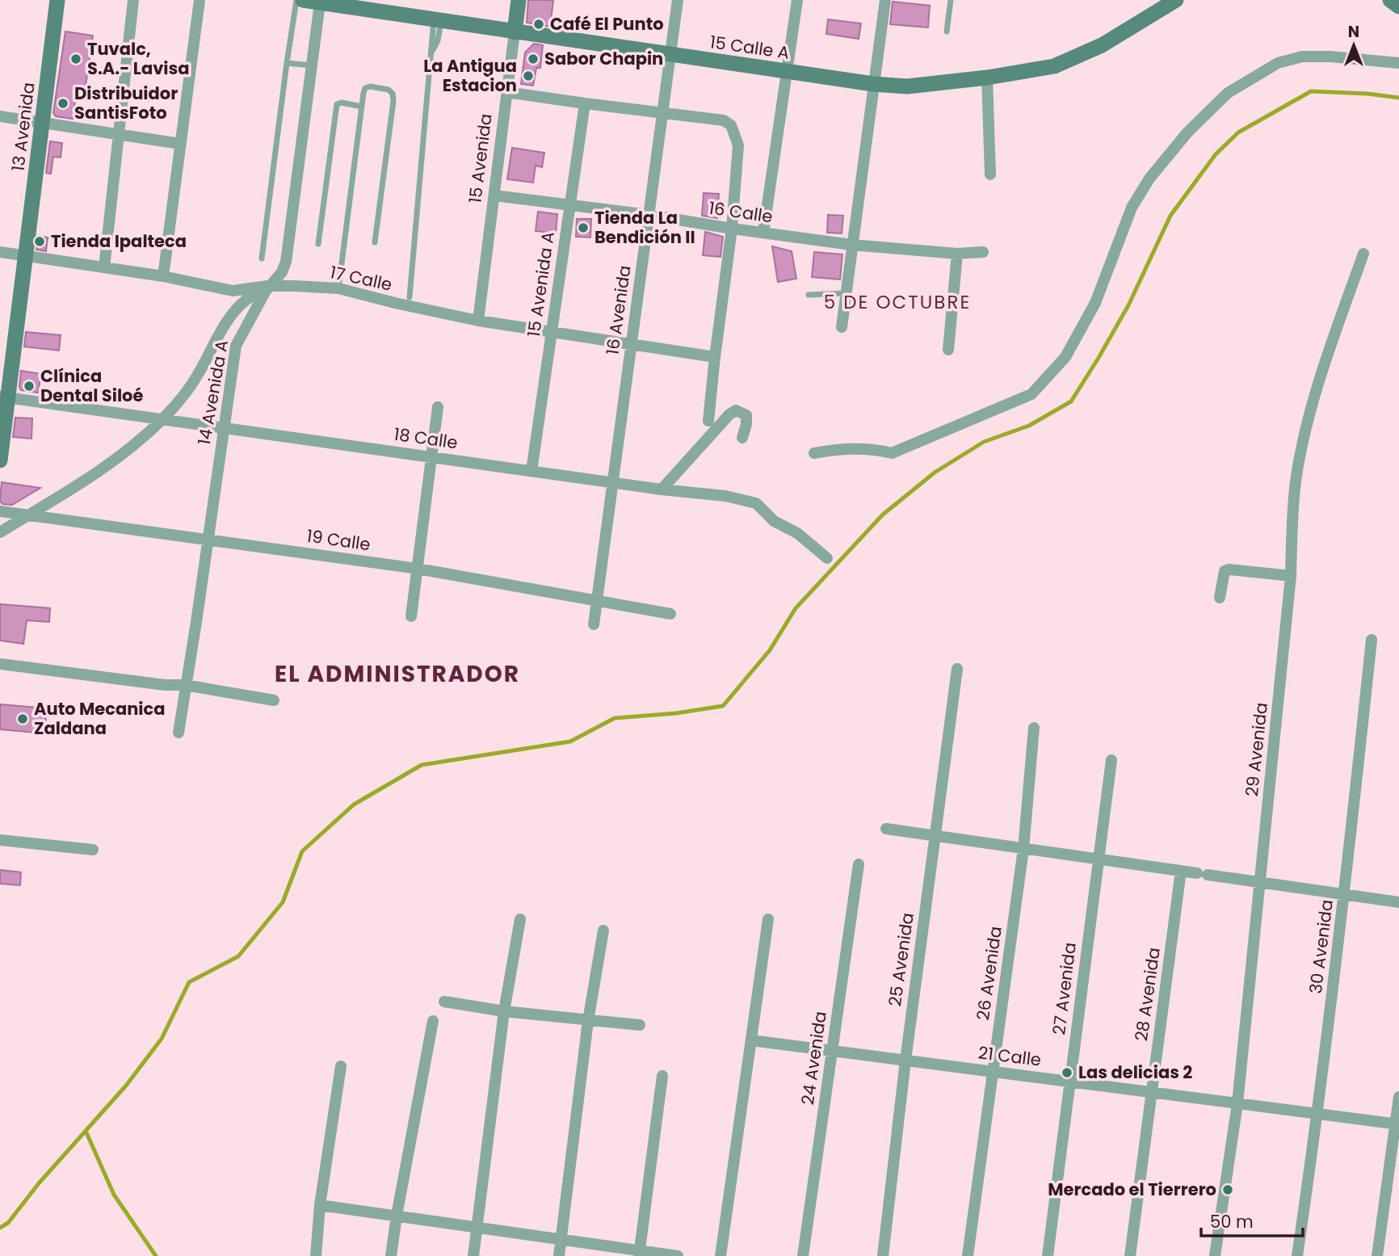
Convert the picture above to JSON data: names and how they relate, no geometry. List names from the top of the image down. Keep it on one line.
{"streets":{"street":["15 Calle A","13 Avenida","15 Avenida","16 Calle","17 Calle","15 Avenida A","16 Avenida","14 Avenida A","18 Calle","19 Calle","29 Avenida","30 Avenida","25 Avenida","26 Avenida","27 Avenida","28 Avenida","21 Calle","24 Avenida"]},"crossings":[["15 Calle A","15 Avenida"],["15 Calle A","16 Avenida"],["15 Calle A","14 Avenida A"],["13 Avenida","17 Calle"],["13 Avenida","18 Calle"],["15 Avenida","16 Calle"],["15 Avenida","17 Calle"],["16 Calle","15 Avenida A"],["16 Calle","16 Avenida"],["17 Calle","15 Avenida A"],["17 Calle","16 Avenida"],["17 Calle","14 Avenida A"],["15 Avenida A","18 Calle"],["16 Avenida","18 Calle"],["16 Avenida","19 Calle"],["14 Avenida A","18 Calle"],["14 Avenida A","19 Calle"],["29 Avenida","21 Calle"],["30 Avenida","21 Calle"],["25 Avenida","21 Calle"],["26 Avenida","21 Calle"],["27 Avenida","21 Calle"],["28 Avenida","21 Calle"],["21 Calle","24 Avenida"]],"districts":["5 DE OCTUBRE","EL ADMINISTRADOR"],"places":["Café El Punto","Tuvalc, S.A.- Lavisa","Sabor Chapin","La Antigua Estacion","Distribuidor SantisFoto","Tienda La Bendición II","Tienda Ipalteca","Clínica Dental Siloé","Auto Mecanica Zaldana","Las delicias 2","Mercado el Tierrero"],"scale_bar":"50 m","north":"top"}
